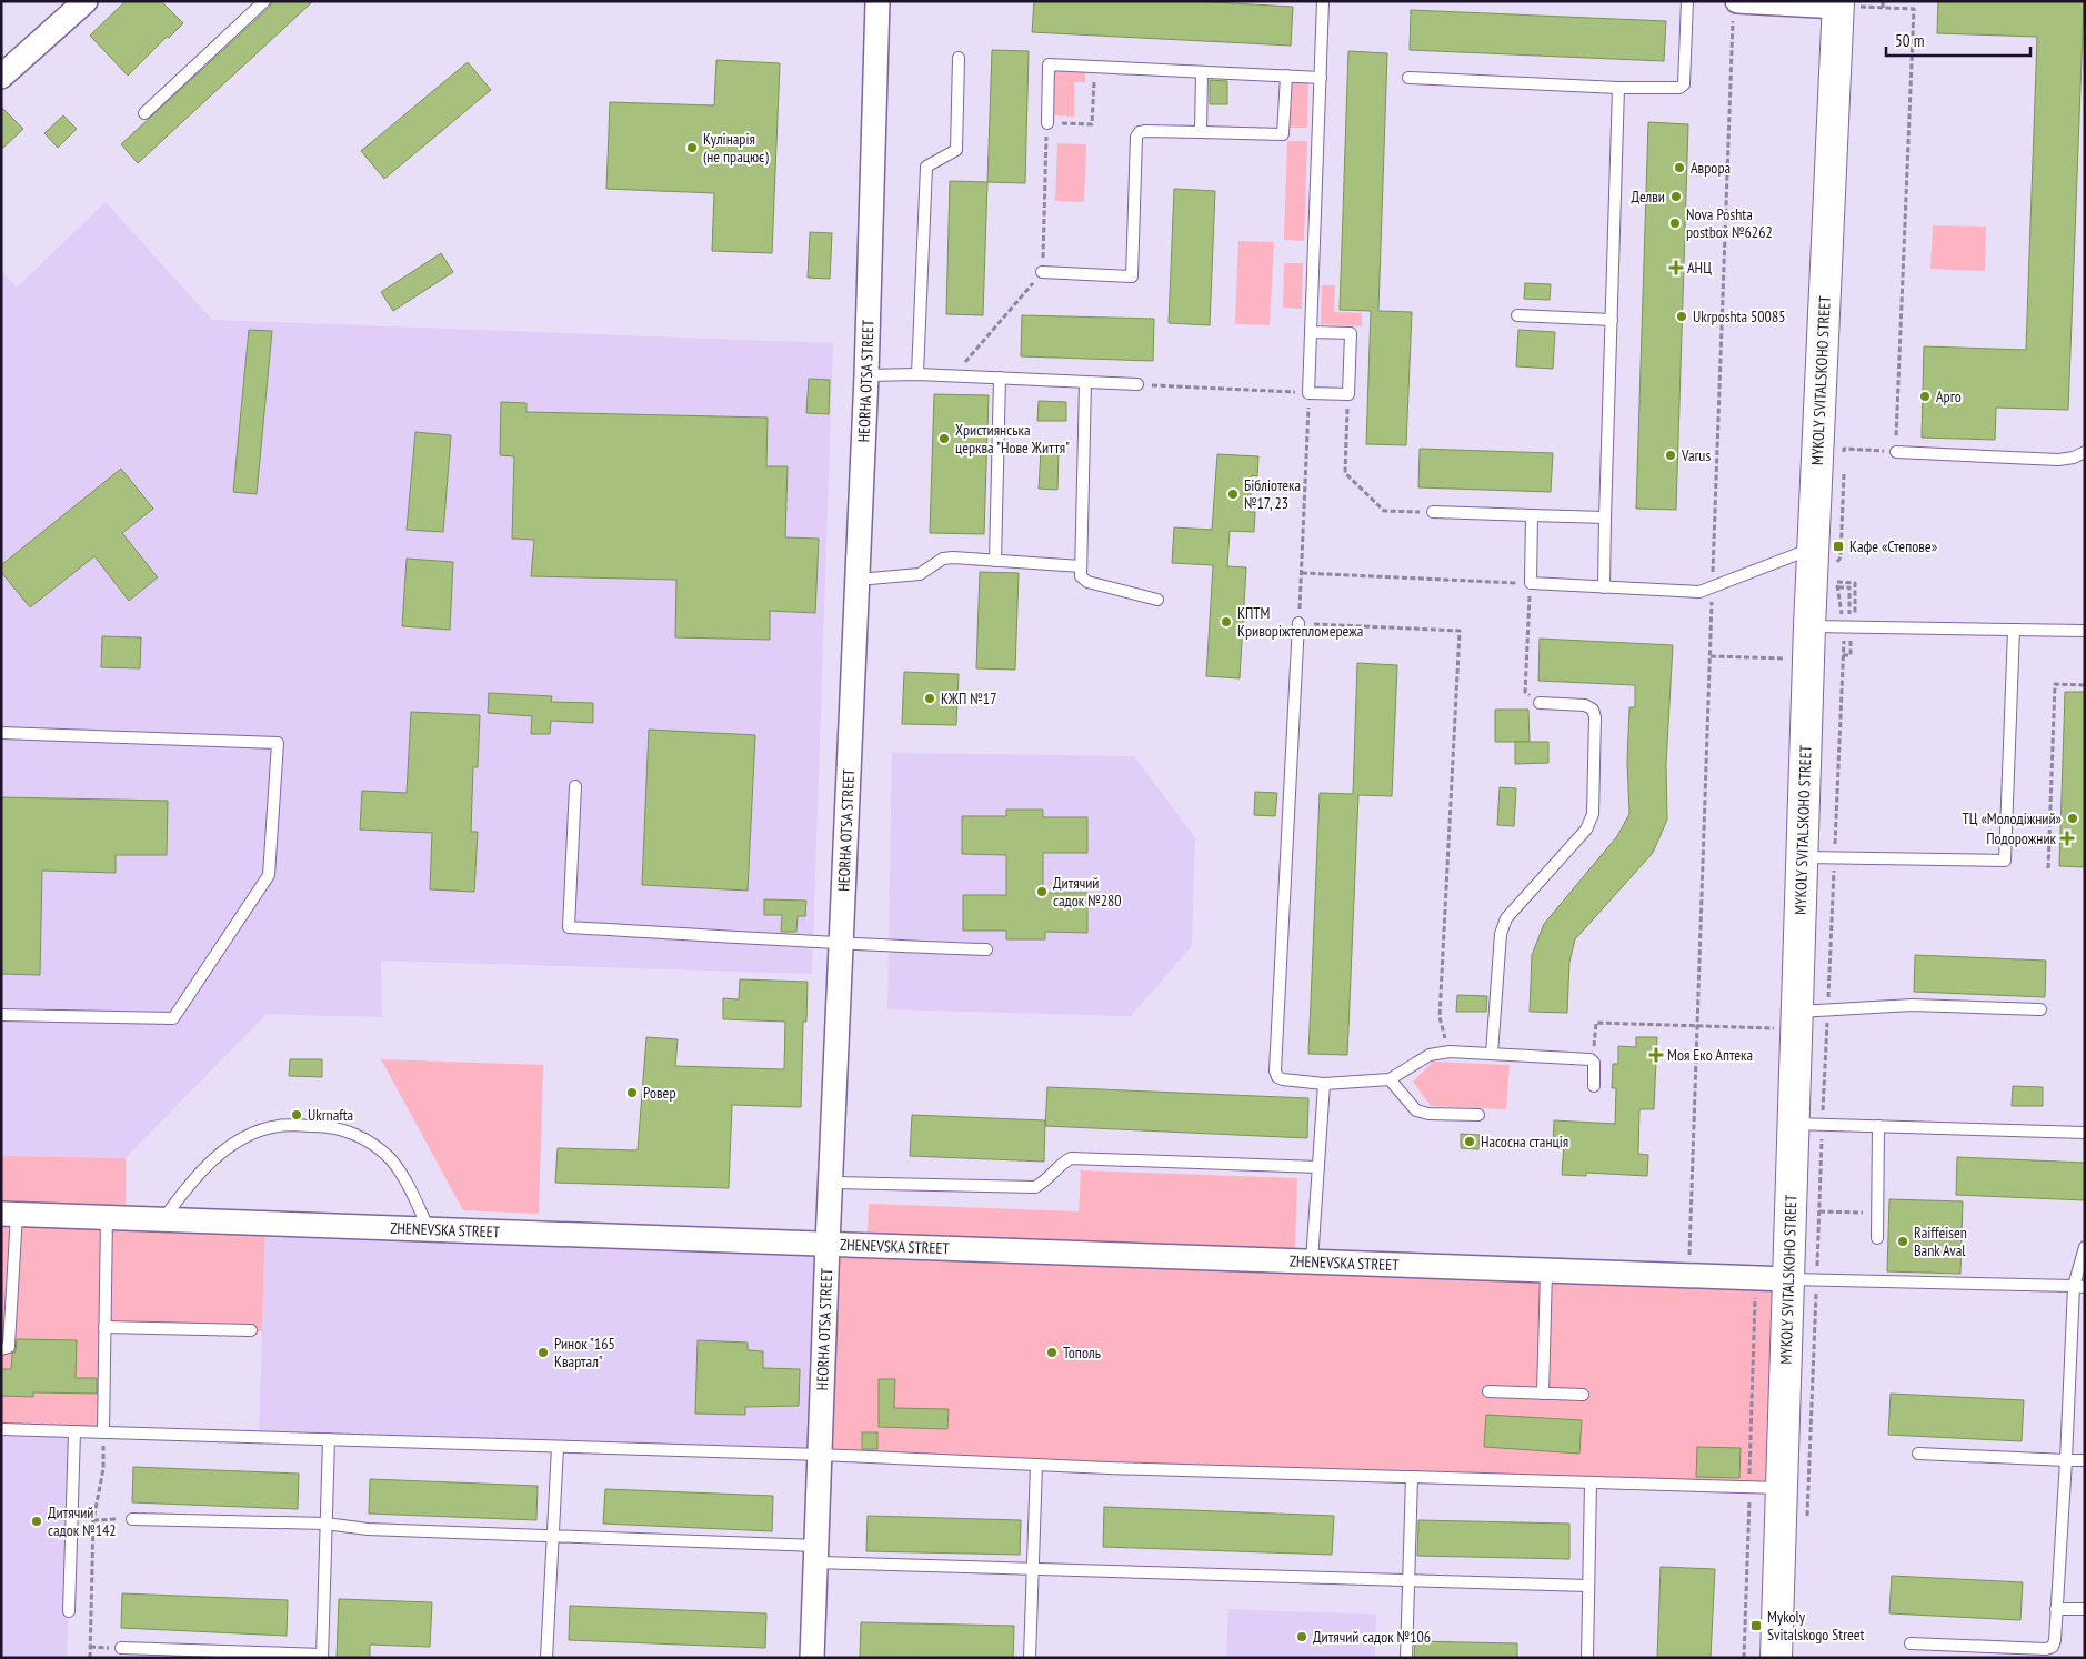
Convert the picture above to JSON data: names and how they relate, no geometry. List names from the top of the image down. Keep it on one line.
{"streets":{"main road":["MYKOLY SVITALSKOHO STREET"],"street":["HEORHA OTSA STREET","ZHENEVSKA STREET"]},"crossings":[["HEORHA OTSA STREET","ZHENEVSKA STREET"],["MYKOLY SVITALSKOHO STREET","ZHENEVSKA STREET"]],"places":{"other":["Кулінарія (не працює)","Аврора","Делви","Nova Poshta postbox №6262","Ukrposhta 50085","Арго","Християнська церква \"Нове Життя\"","Varus","Бібліотека №17, 23","КПТМ Криворіжтепломережа","КЖП №17","ТЦ «Молодіжний»","Дитячий садок №280","Ровер","Ukrnafta","Насосна станція","Raiffeisen Bank Aval","Ринок \"165 Квартал\"","Тополь","Дитячий садок №142","Дитячий садок №106"],"health":["АНЦ","Подорожник","Моя Еко Аптека"],"transit":["Кафе «Степове»","Mykoly Svitalskogo Street"]},"scale_bar":"50 m"}
